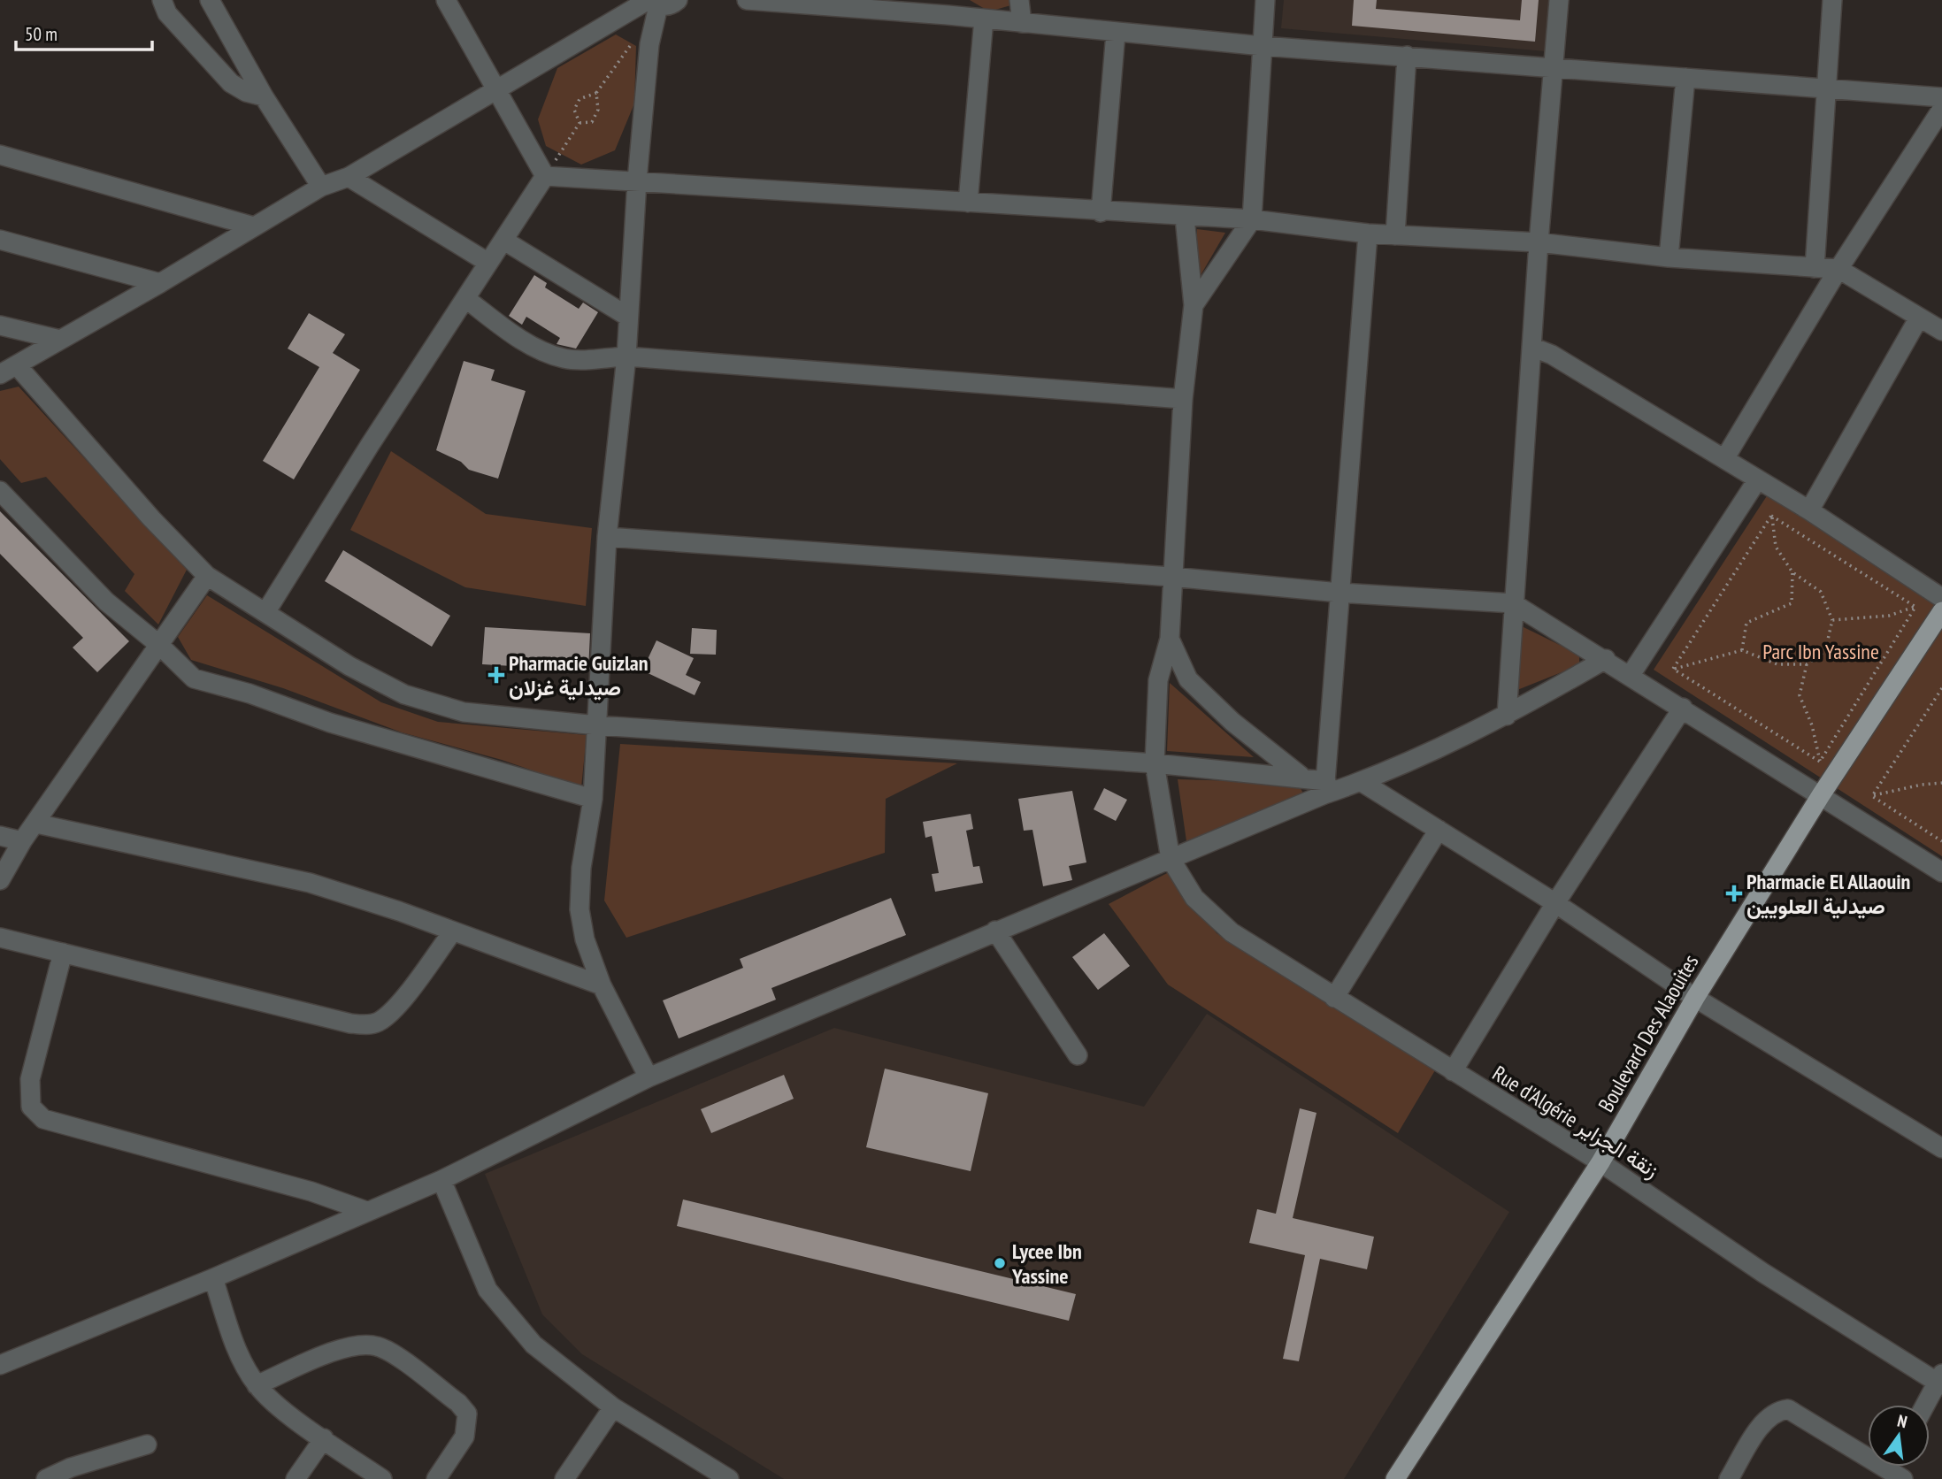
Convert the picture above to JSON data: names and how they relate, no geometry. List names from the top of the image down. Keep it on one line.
{"streets":{"main road":["Boulevard Des Alaouites"],"street":["Rue d'Algérie زنقة الجزاير"]},"crossings":[["Boulevard Des Alaouites","Rue d'Algérie زنقة الجزاير"]],"parks":["Parc Ibn Yassine"],"places":{"health":["Pharmacie Guizlan صيدلية غزلان","Pharmacie El Allaouin صيدلية العلويين"],"other":["Lycee Ibn Yassine"]},"scale_bar":"50 m","north":"top"}
